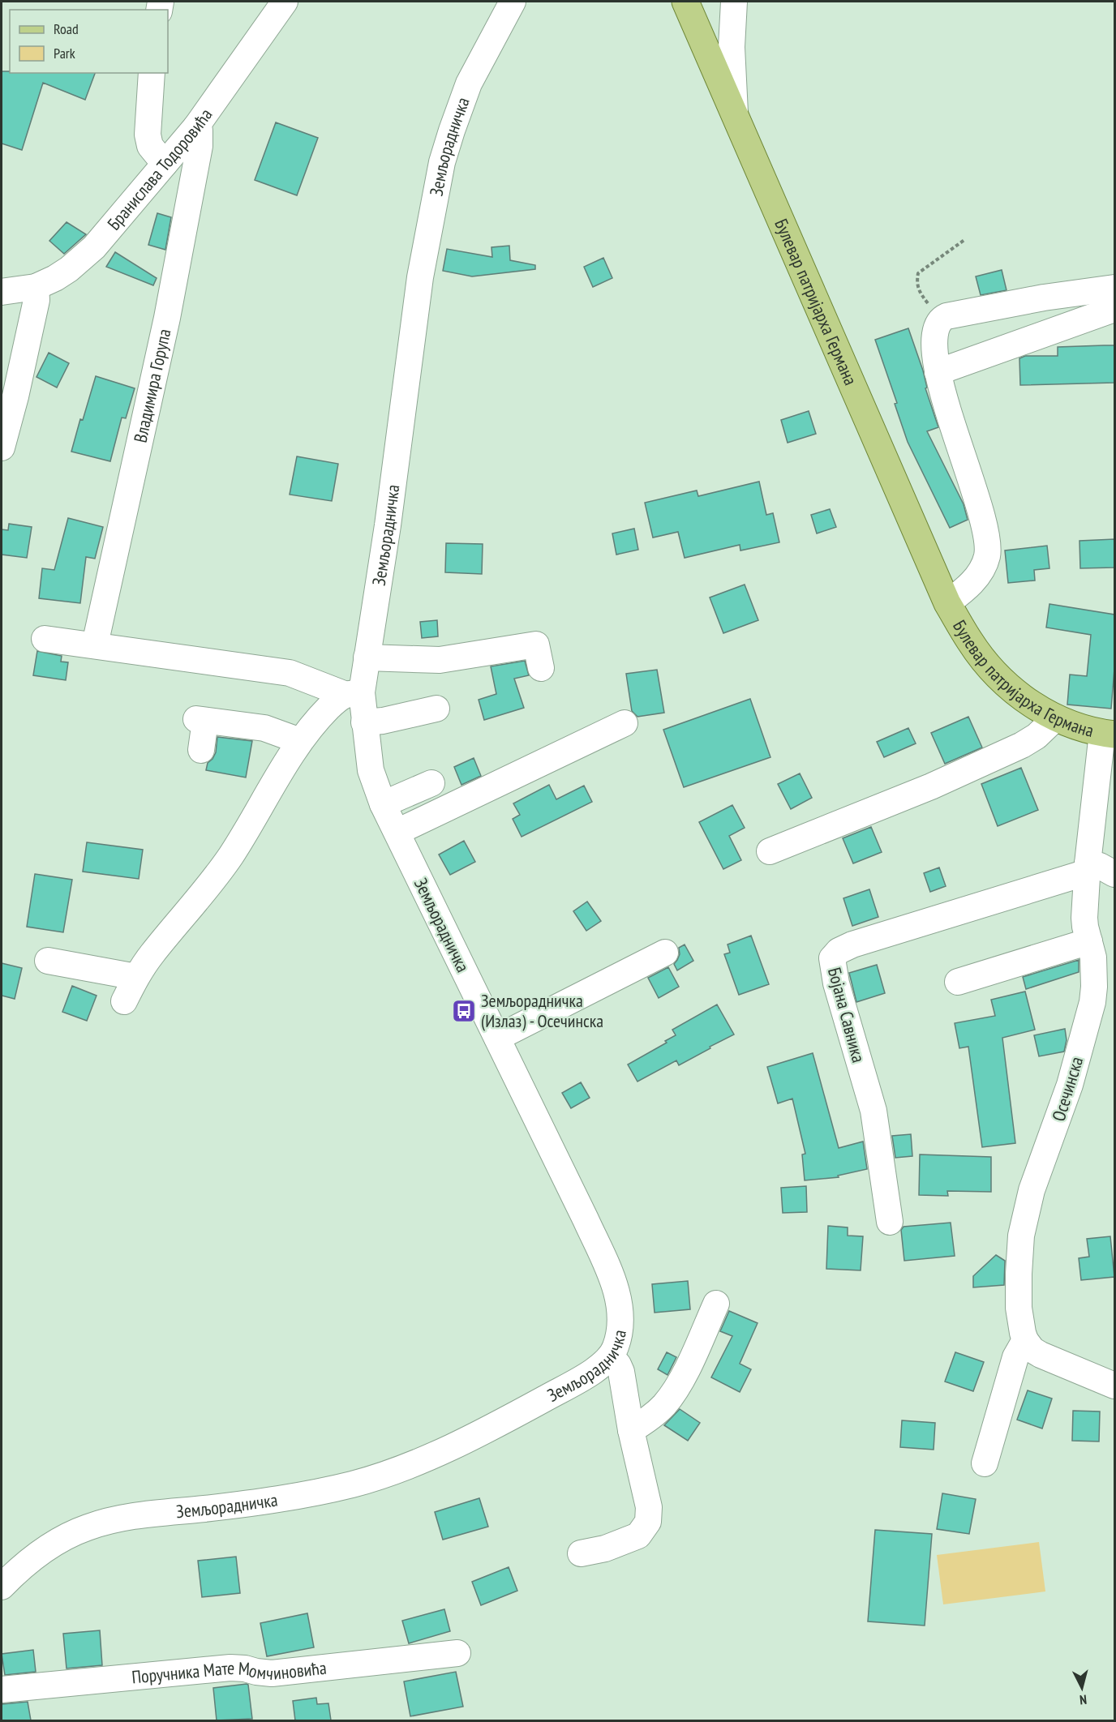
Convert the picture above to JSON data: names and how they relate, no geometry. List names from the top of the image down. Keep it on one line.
{"streets":{"main road":["Булевар патријарха Германа"],"street":["Земљорадничка","Бранислава Тодоровића","Владимира Горупа","Бојана Савника","Осечинска","Поручника Мате Момчиновића"]},"crossings":[["Бранислава Тодоровића","Владимира Горупа"],["Булевар патријарха Германа","Осечинска"],["Бојана Савника","Осечинска"]],"places":{"bus stop":["Земљорадничка (Излаз) - Осечинска"]},"legend":["Road","Park"],"north":"bottom"}
